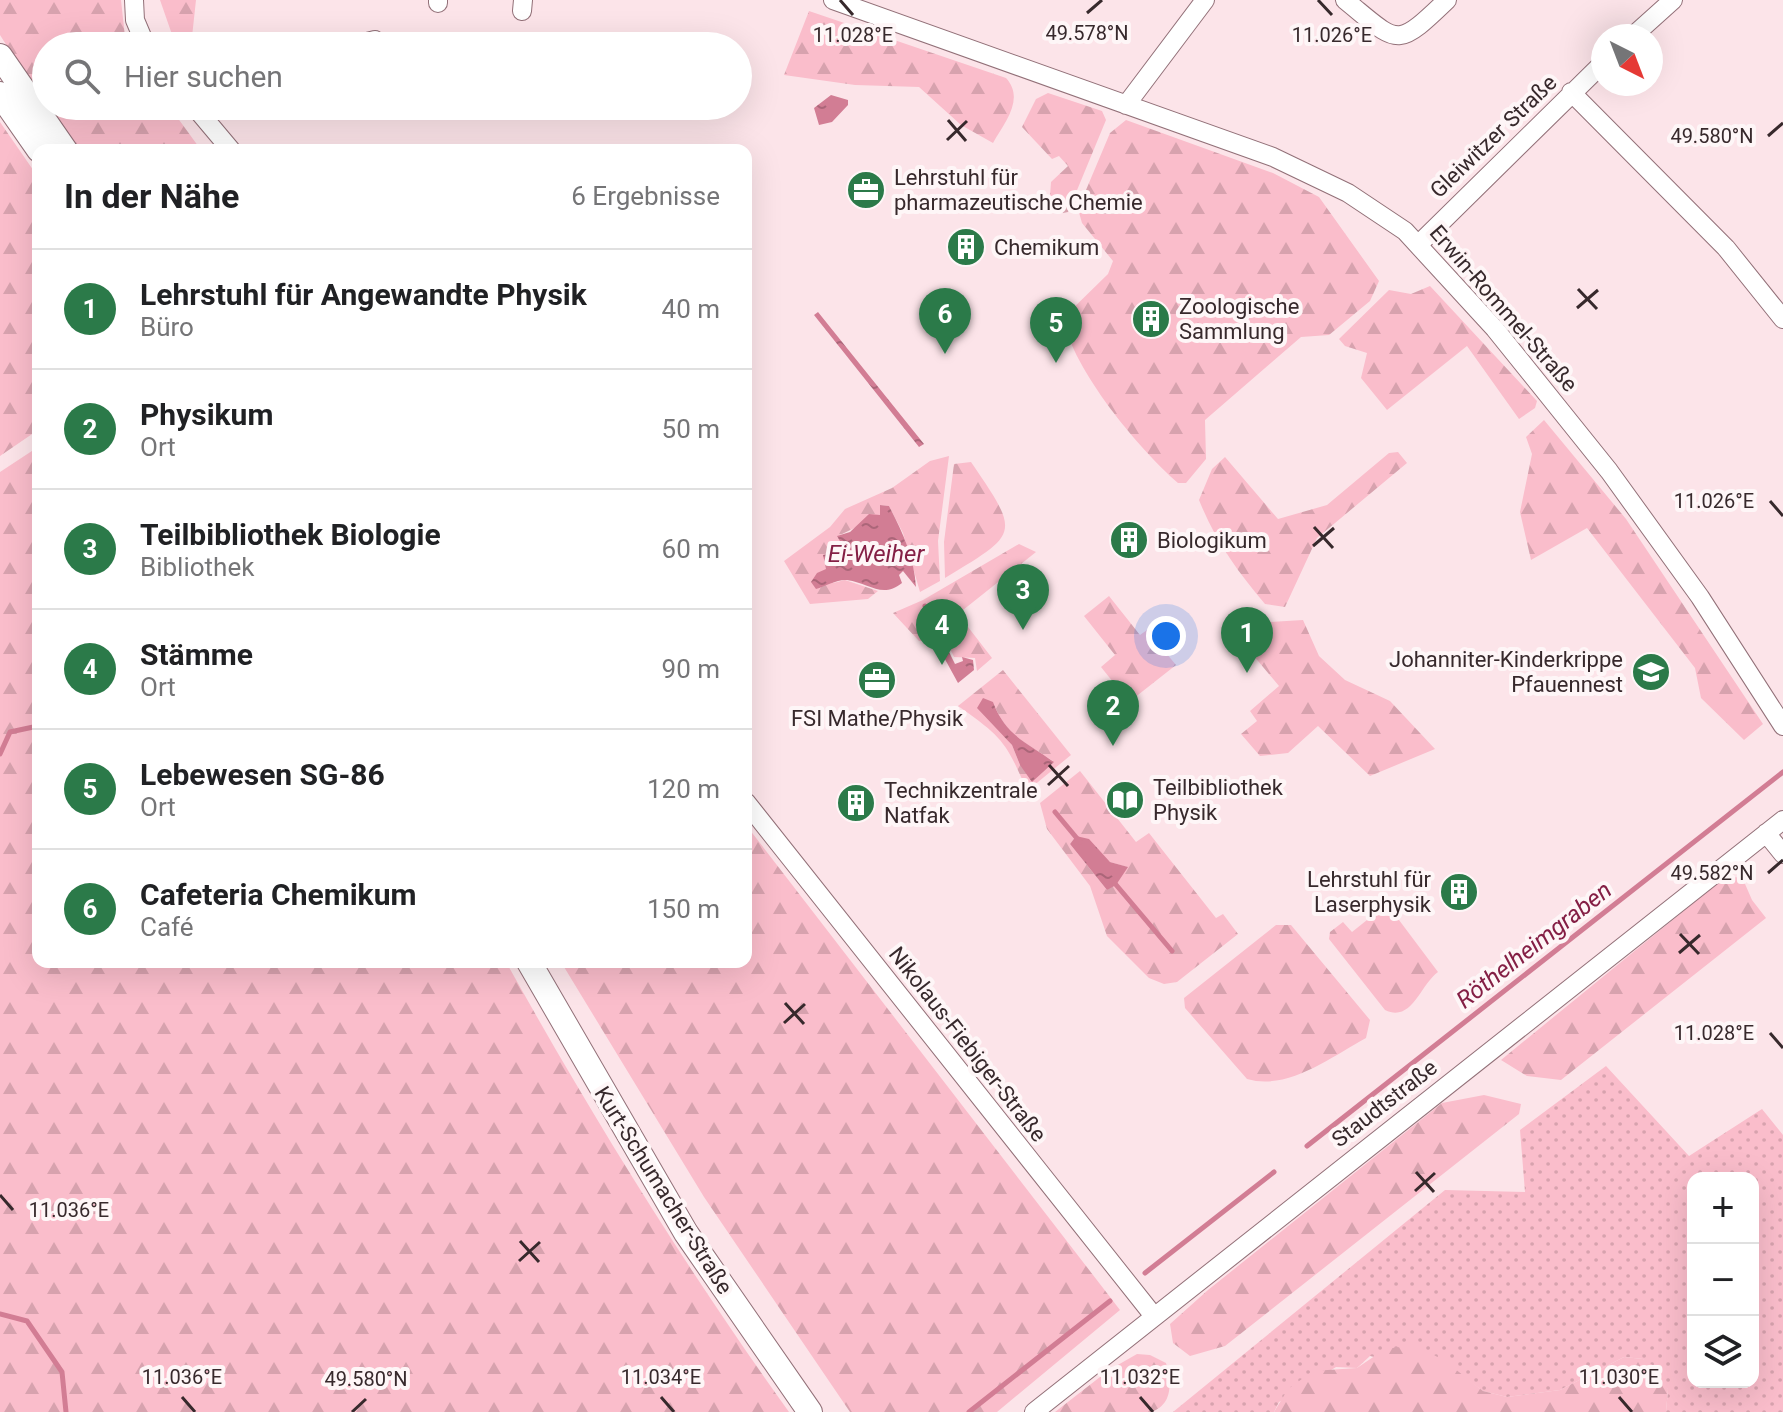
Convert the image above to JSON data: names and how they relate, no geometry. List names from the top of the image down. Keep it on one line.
{"streets":{"main road":["Kurt-Schumacher-Straße"],"street":["Gleiwitzer Straße","Erwin-Rommel-Straße","Nikolaus-Fiebiger-Straße","Staudtstraße"]},"crossings":[["Gleiwitzer Straße","Erwin-Rommel-Straße"],["Nikolaus-Fiebiger-Straße","Staudtstraße"]],"water":["Ei-Weiher","Röthelheimgraben"],"places":{"office":["Lehrstuhl für pharmazeutische Chemie","FSI Mathe/Physik"],"building":["Chemikum","Zoologische Sammlung","Biologikum","Technikzentrale Natfak","Lehrstuhl für Laserphysik"],"school or university":["Johanniter-Kinderkrippe Pfauennest"],"library":["Teilbibliothek Physik"]},"north":"bottom right","page":{"search":"Hier suchen","heading":["In der Nähe","6 Ergebnisse"],"list":[{"mark":"1","name":"Lehrstuhl für Angewandte Physik","note":"Büro","value":"40 m"},{"mark":"2","name":"Physikum","note":"Ort","value":"50 m"},{"mark":"3","name":"Teilbibliothek Biologie","note":"Bibliothek","value":"60 m"},{"mark":"4","name":"Stämme","note":"Ort","value":"90 m"},{"mark":"5","name":"Lebewesen SG-86","note":"Ort","value":"120 m"},{"mark":"6","name":"Cafeteria Chemikum","note":"Café","value":"150 m"}],"pins":["6","5","3","4","1","2"],"map_buttons":["+","−"]},"coordinates":["49.578°N","11.028°E","11.026°E","49.580°N","49.582°N","11.036°E","11.034°E","11.032°E","11.030°E"]}
